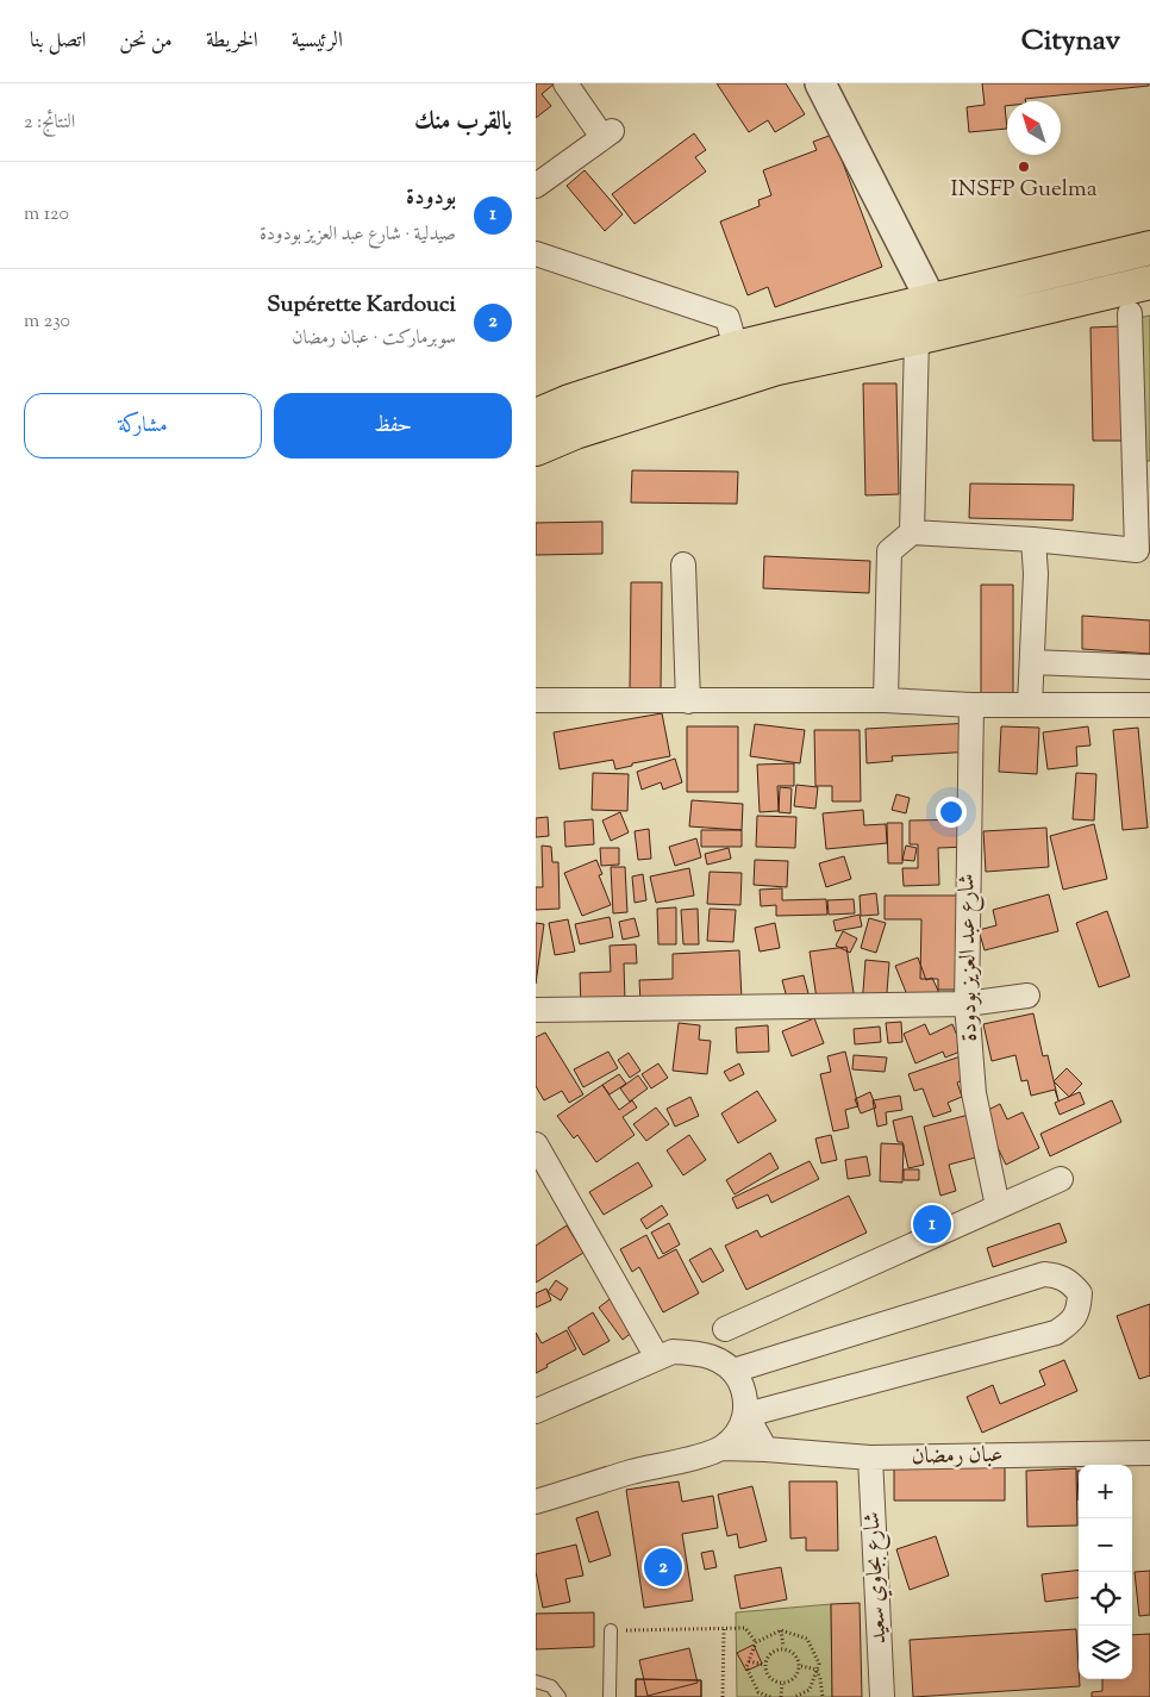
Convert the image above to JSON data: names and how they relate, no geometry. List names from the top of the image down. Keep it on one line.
{"streets":{"street":["شارع عبد العزيز بودودة","عبان رمضان","شارع بجاوي سعيد"]},"crossings":[["عبان رمضان","شارع بجاوي سعيد"]],"places":["INSFP Guelma"],"north":"top left","page":{"header":"Citynav","nav":["الرئيسية","الخريطة","من نحن","اتصل بنا"],"heading":["بالقرب منك","النتائج: 2"],"list":[{"mark":"1","name":"بودودة","note":"صيدلية · شارع عبد العزيز بودودة","value":"120 m"},{"mark":"2","name":"Supérette Kardouci","note":"سوبرماركت · عبان رمضان","value":"230 m"}],"buttons":["حفظ","مشاركة"],"pins":["1","2"],"map_buttons":["+","−"]}}
